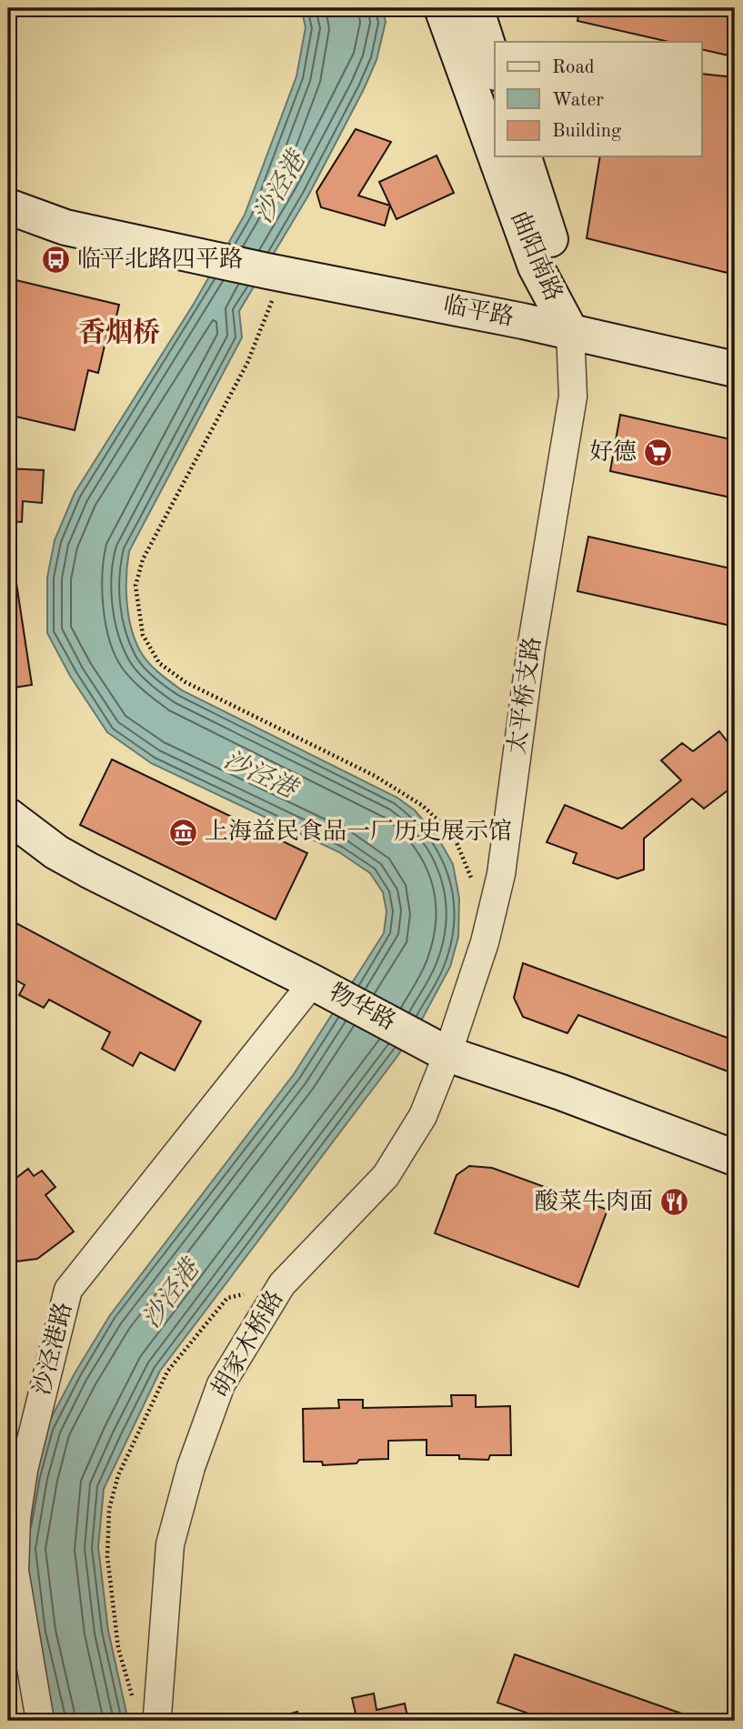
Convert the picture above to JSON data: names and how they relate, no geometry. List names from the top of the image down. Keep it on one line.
{"streets":{"main road":["曲阳南路","临平路","物华路"],"street":["太平桥支路","胡家木桥路","沙泾港路"]},"crossings":[["曲阳南路","临平路"],["曲阳南路","太平桥支路"],["临平路","太平桥支路"],["太平桥支路","物华路"],["太平桥支路","胡家木桥路"],["物华路","胡家木桥路"],["物华路","沙泾港路"]],"districts":["香烟桥"],"water":["沙泾港"],"places":{"bus stop":["临平北路四平路"],"supermarket":["好德"],"museum":["上海益民食品一厂历史展示馆"],"restaurant":["酸菜牛肉面"]},"legend":["Road","Water","Building"]}
